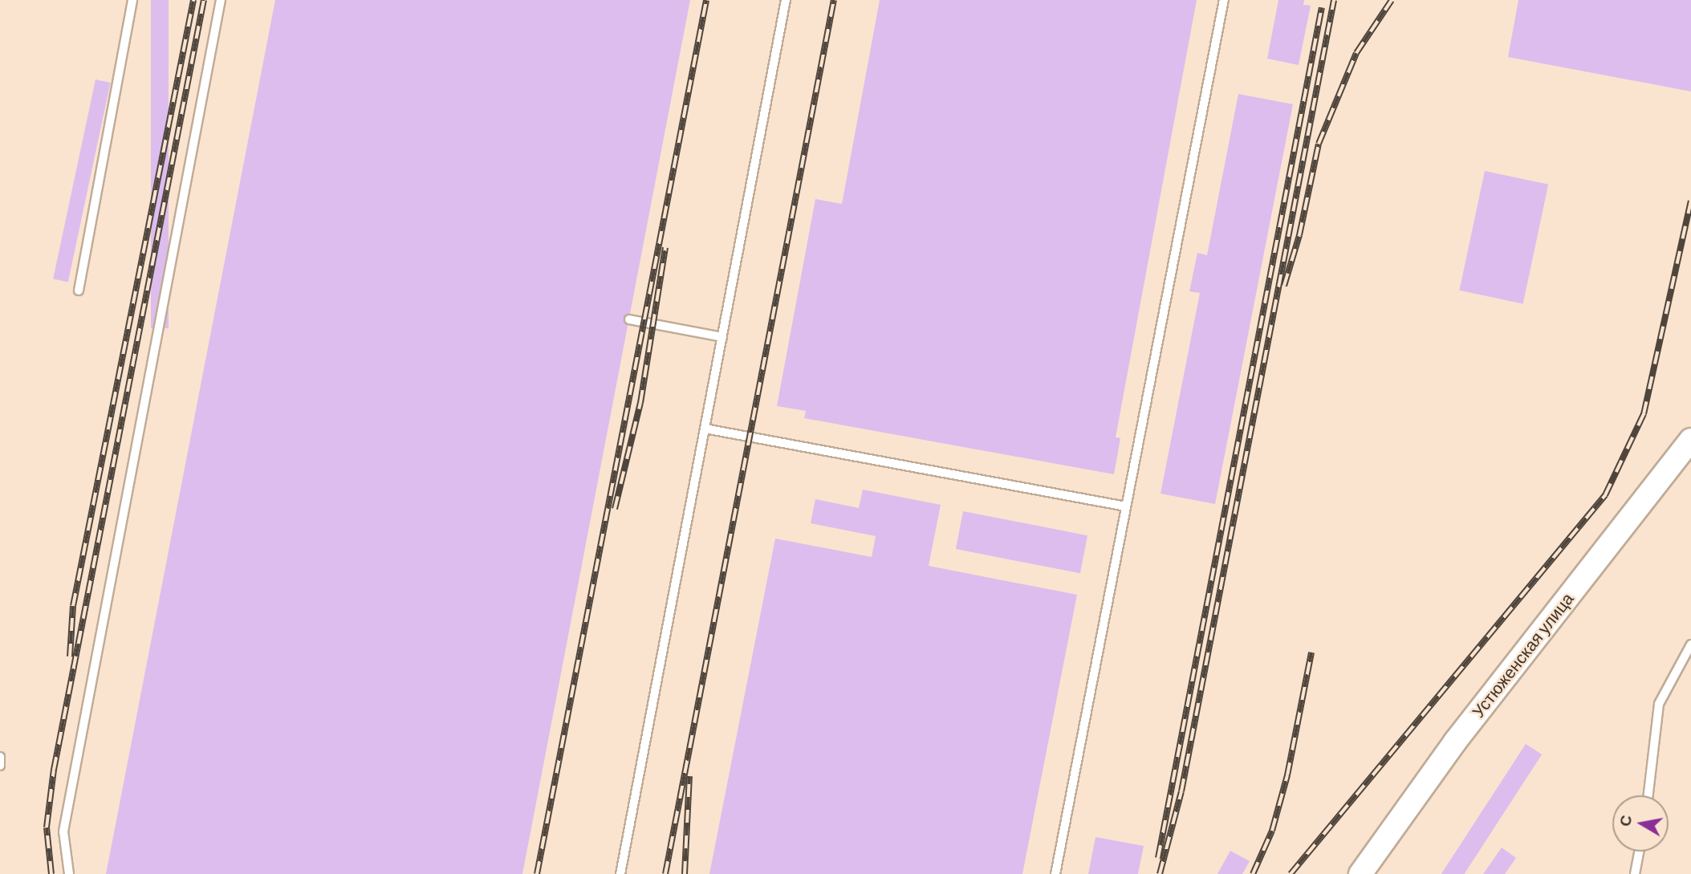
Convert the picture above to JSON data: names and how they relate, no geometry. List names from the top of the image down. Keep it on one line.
{"streets":{"main road":["Устюженская улица"]},"north":"left"}
